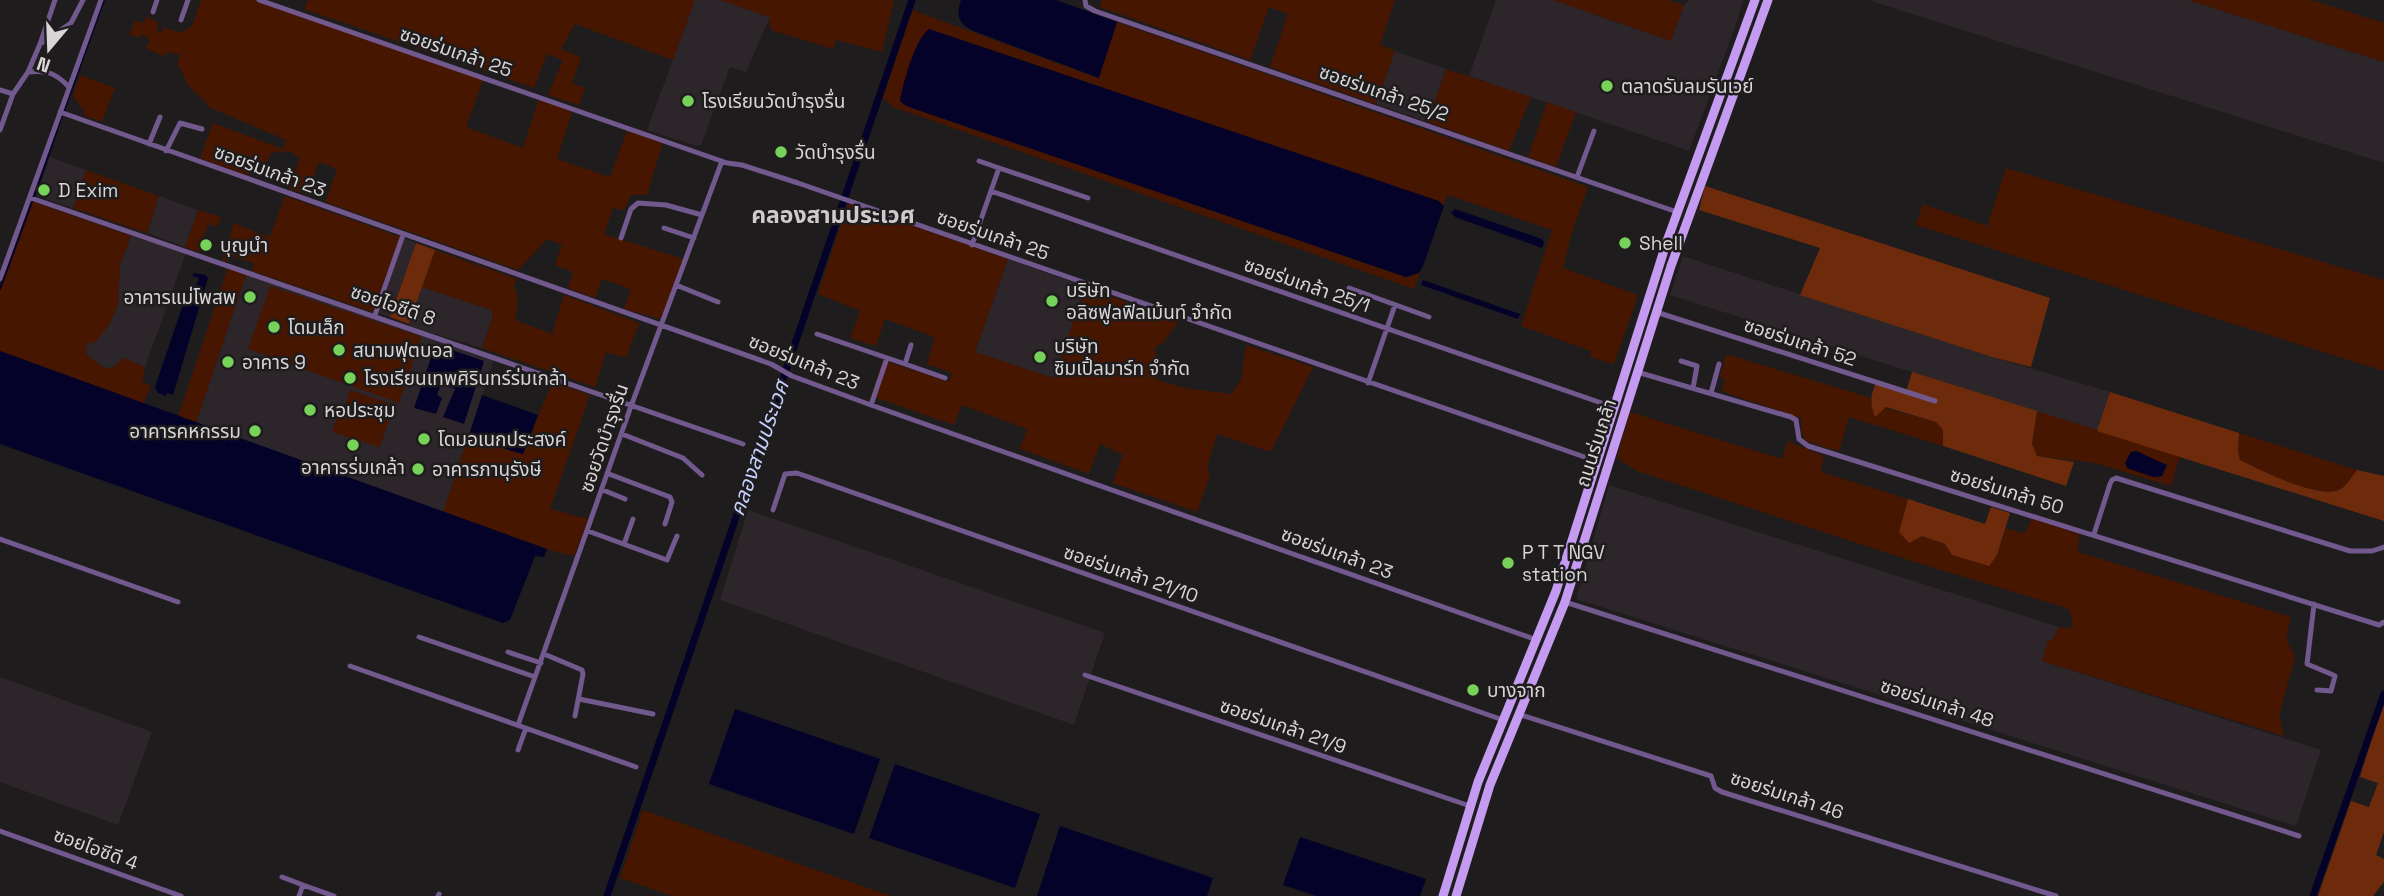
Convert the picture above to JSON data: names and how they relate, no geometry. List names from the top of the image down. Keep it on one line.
{"streets":{"main road":["ถนนร่มเกล้า"],"street":["ซอยร่มเกล้า 25","ซอยร่มเกล้า 25/2","ซอยร่มเกล้า 23","ซอยร่มเกล้า 25/1","ซอยไอซีดี 8","ซอยร่มเกล้า 52","ซอยวัดบำรุงรื่น","ซอยร่มเกล้า 50","ซอยร่มเกล้า 21/10","ซอยร่มเกล้า 48","ซอยร่มเกล้า 21/9","ซอยร่มเกล้า 46","ซอยไอซีดี 4"]},"crossings":[["ซอยร่มเกล้า 25","ซอยวัดบำรุงรื่น"],["ซอยร่มเกล้า 25","ถนนร่มเกล้า"],["ซอยร่มเกล้า 25/2","ถนนร่มเกล้า"],["ซอยร่มเกล้า 23","ซอยวัดบำรุงรื่น"],["ซอยร่มเกล้า 23","ถนนร่มเกล้า"],["ซอยร่มเกล้า 25/1","ถนนร่มเกล้า"],["ซอยไอซีดี 8","ซอยวัดบำรุงรื่น"],["ซอยร่มเกล้า 52","ถนนร่มเกล้า"],["ถนนร่มเกล้า","ซอยร่มเกล้า 50"],["ถนนร่มเกล้า","ซอยร่มเกล้า 21/10"],["ถนนร่มเกล้า","ซอยร่มเกล้า 48"],["ถนนร่มเกล้า","ซอยร่มเกล้า 21/9"],["ถนนร่มเกล้า","ซอยร่มเกล้า 46"]],"districts":["คลองสามประเวศ"],"water":["คลองสามประเวศ"],"places":["ตลาดรับลมรันเวย์","โรงเรียนวัดบำรุงรื่น","วัดบำรุงรื่น","D Exim","Shell","บุญนำ","อาคารแม่โพสพ","บริษัท อลิซฟูลฟิลเม้นท์ จำกัด","โดมเล็ก","สนามฟุตบอล","บริษัท ซิมเปิ้ลมาร์ท จำกัด","อาคาร 9","โรงเรียนเทพศิรินทร์ร่มเกล้า","หอประชุม","อาคารคหกรรม","โดมอเนกประสงค์","อาคารร่มเกล้า","อาคารภานุรังษี","P T T NGV station","บางจาก"],"north":"bottom"}
